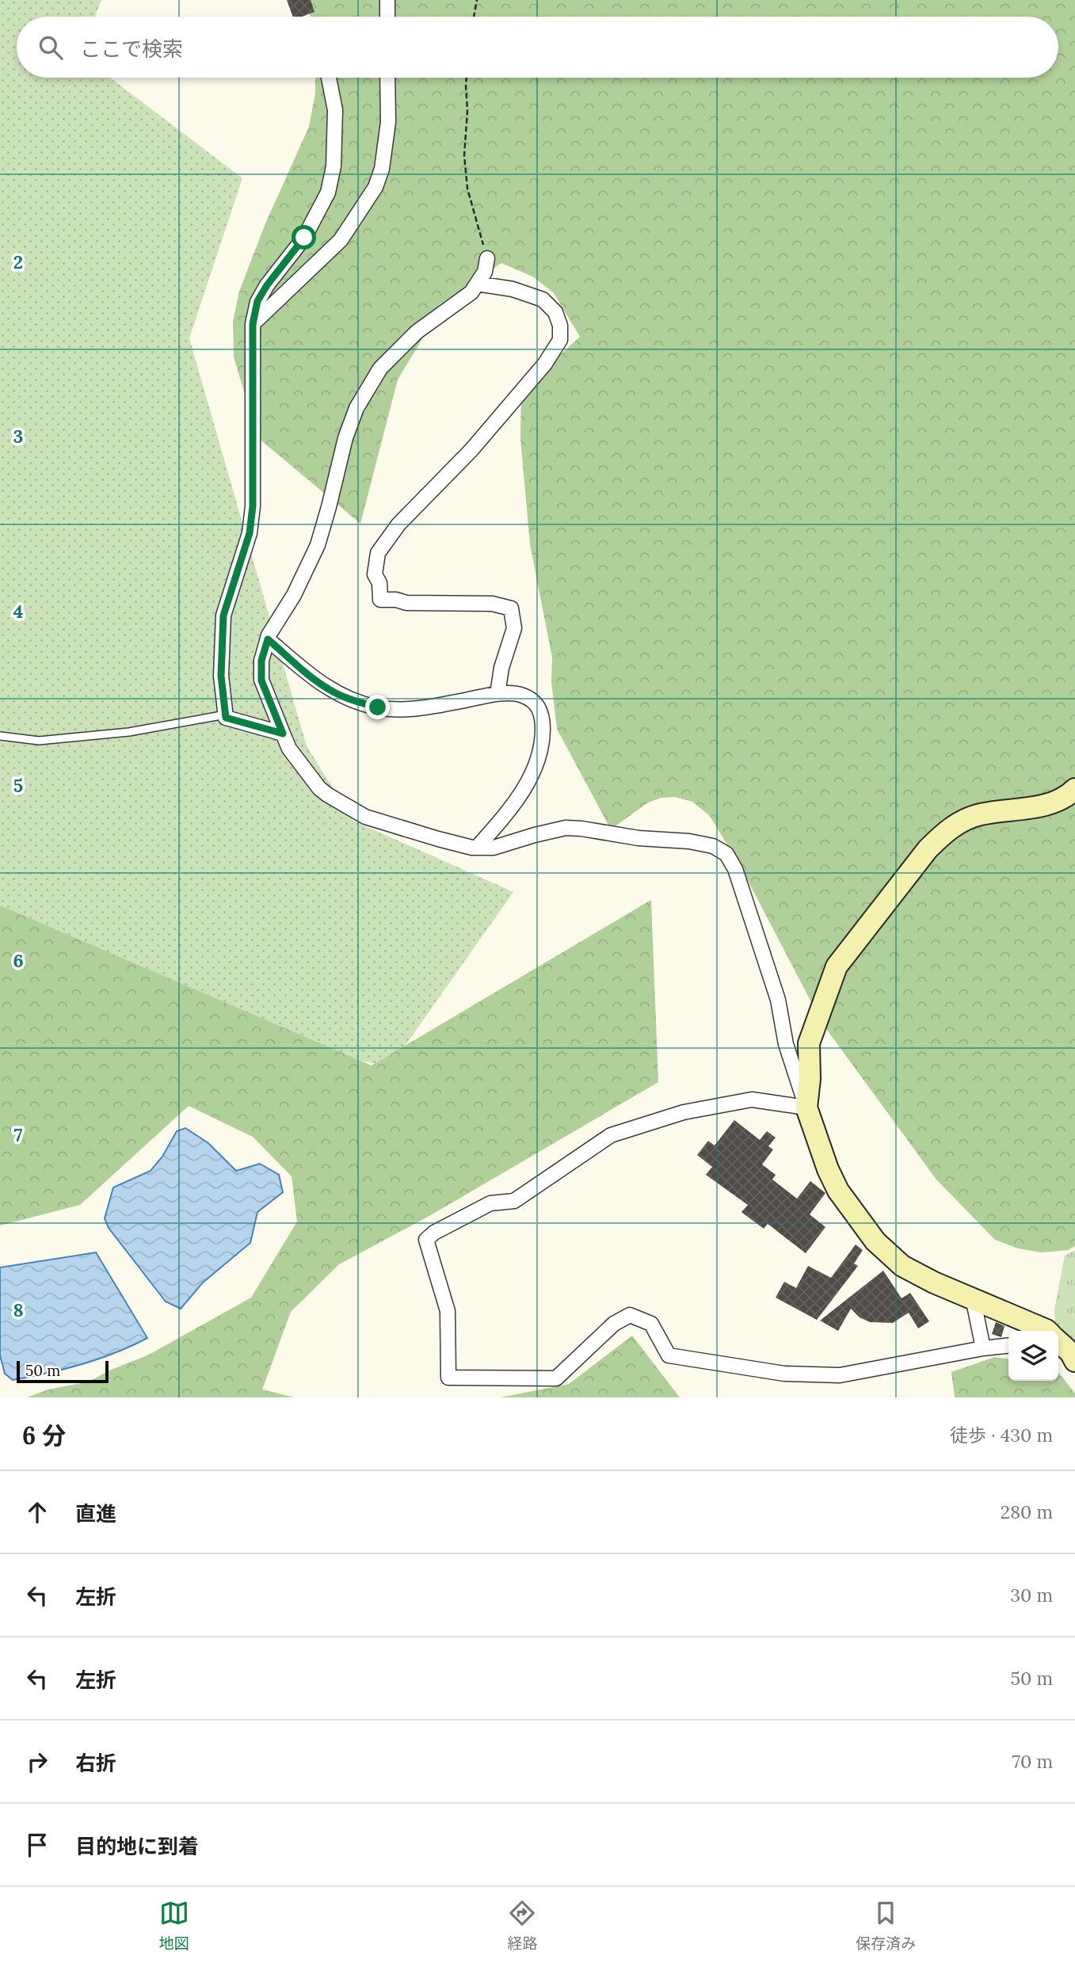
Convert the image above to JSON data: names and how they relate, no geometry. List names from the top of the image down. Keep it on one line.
{"scale_bar":"50 m","page":{"search":"ここで検索","scale":"50 m","heading":["6 分","徒歩 · 430 m"],"list":[["直進","280 m"],["左折","30 m"],["左折","50 m"],["右折","70 m"],"目的地に到着"],"nav":["地図","経路","保存済み"]},"grid":{"rows":["2","3","4","5","6","7","8"]}}
